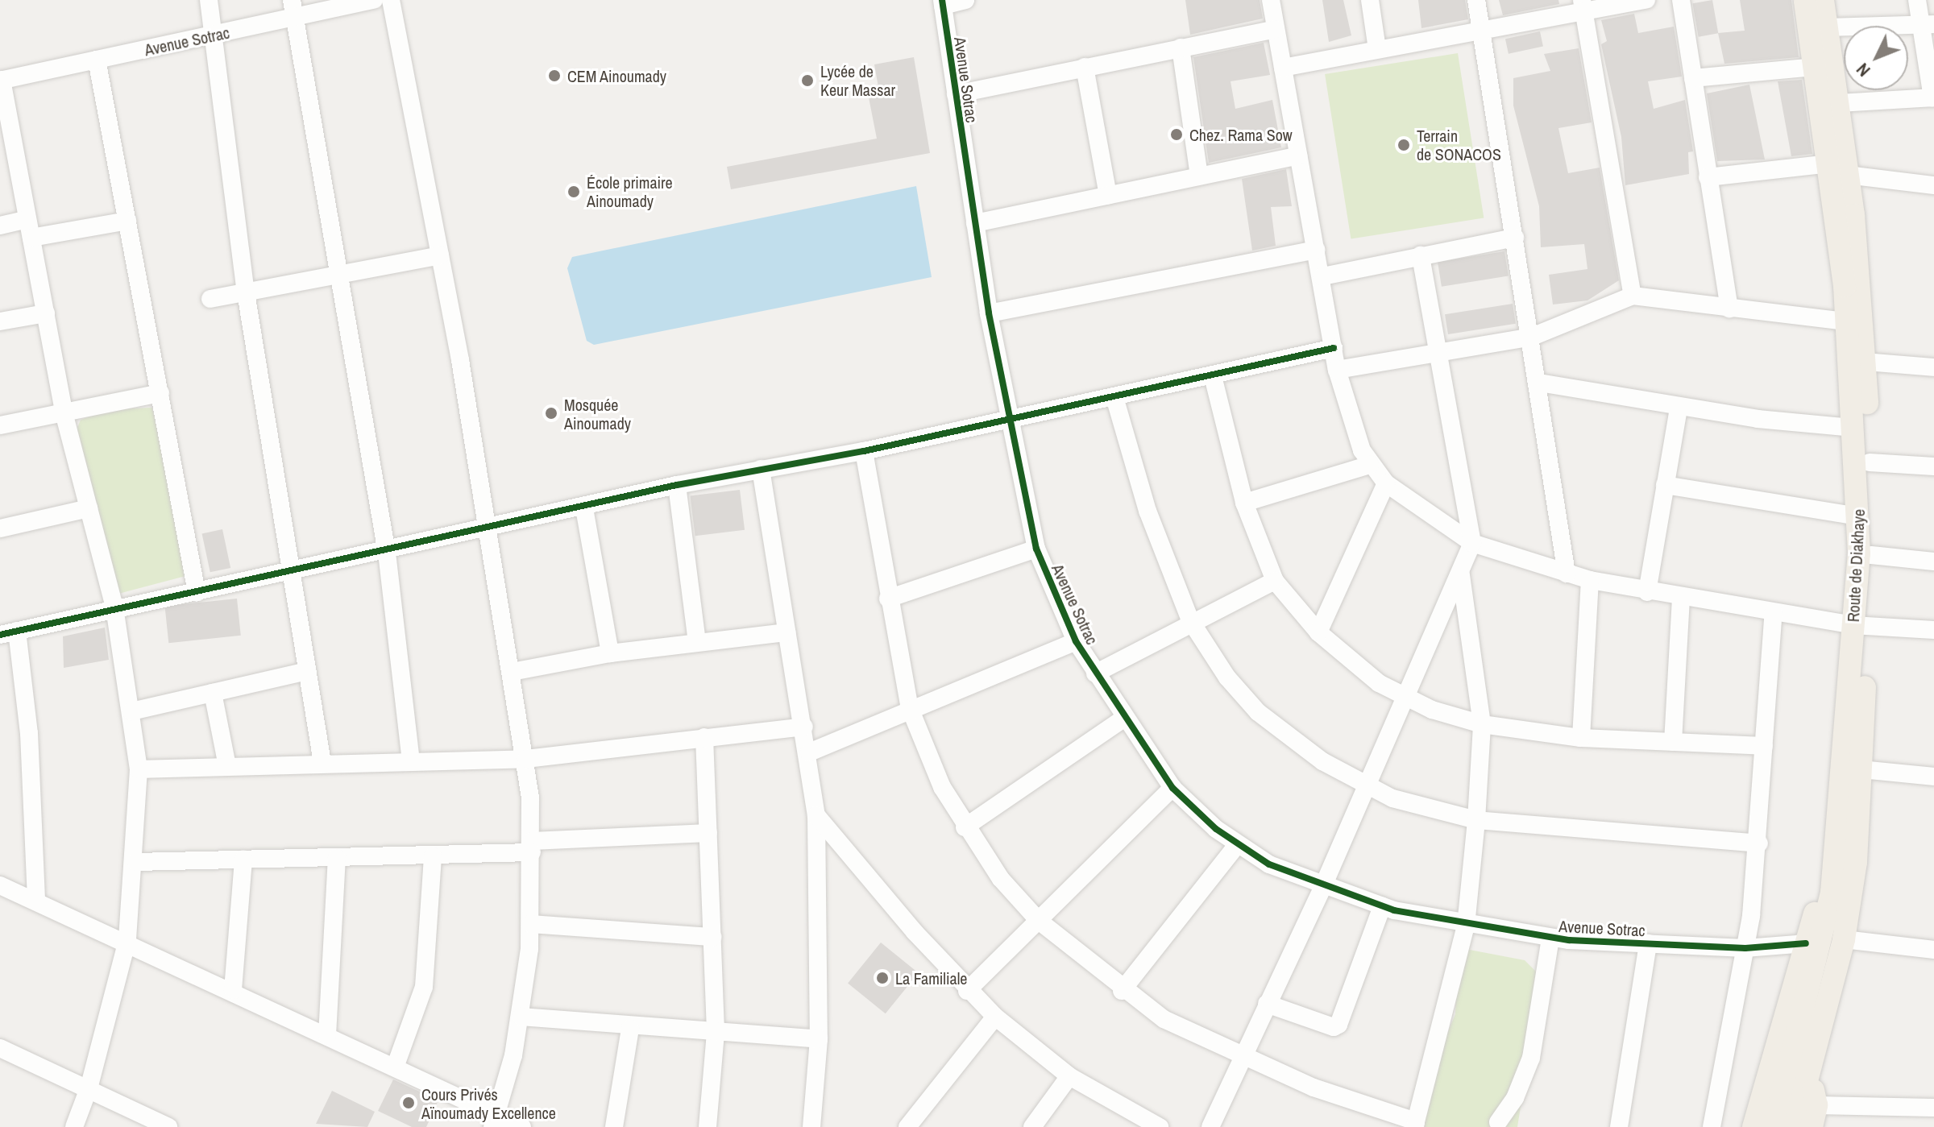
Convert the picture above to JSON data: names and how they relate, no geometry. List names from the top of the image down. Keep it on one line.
{"streets":{"main road":["Route de Diakhaye"],"street":["Avenue Sotrac"]},"crossings":[["Avenue Sotrac","Route de Diakhaye"]],"places":["CEM Ainoumady","Lycée de Keur Massar","Chez. Rama Sow","Terrain de SONACOS","École primaire Ainoumady","Mosquée Ainoumady","La Familiale","Cours Privés Aïnoumady Excellence"],"north":"bottom left"}
